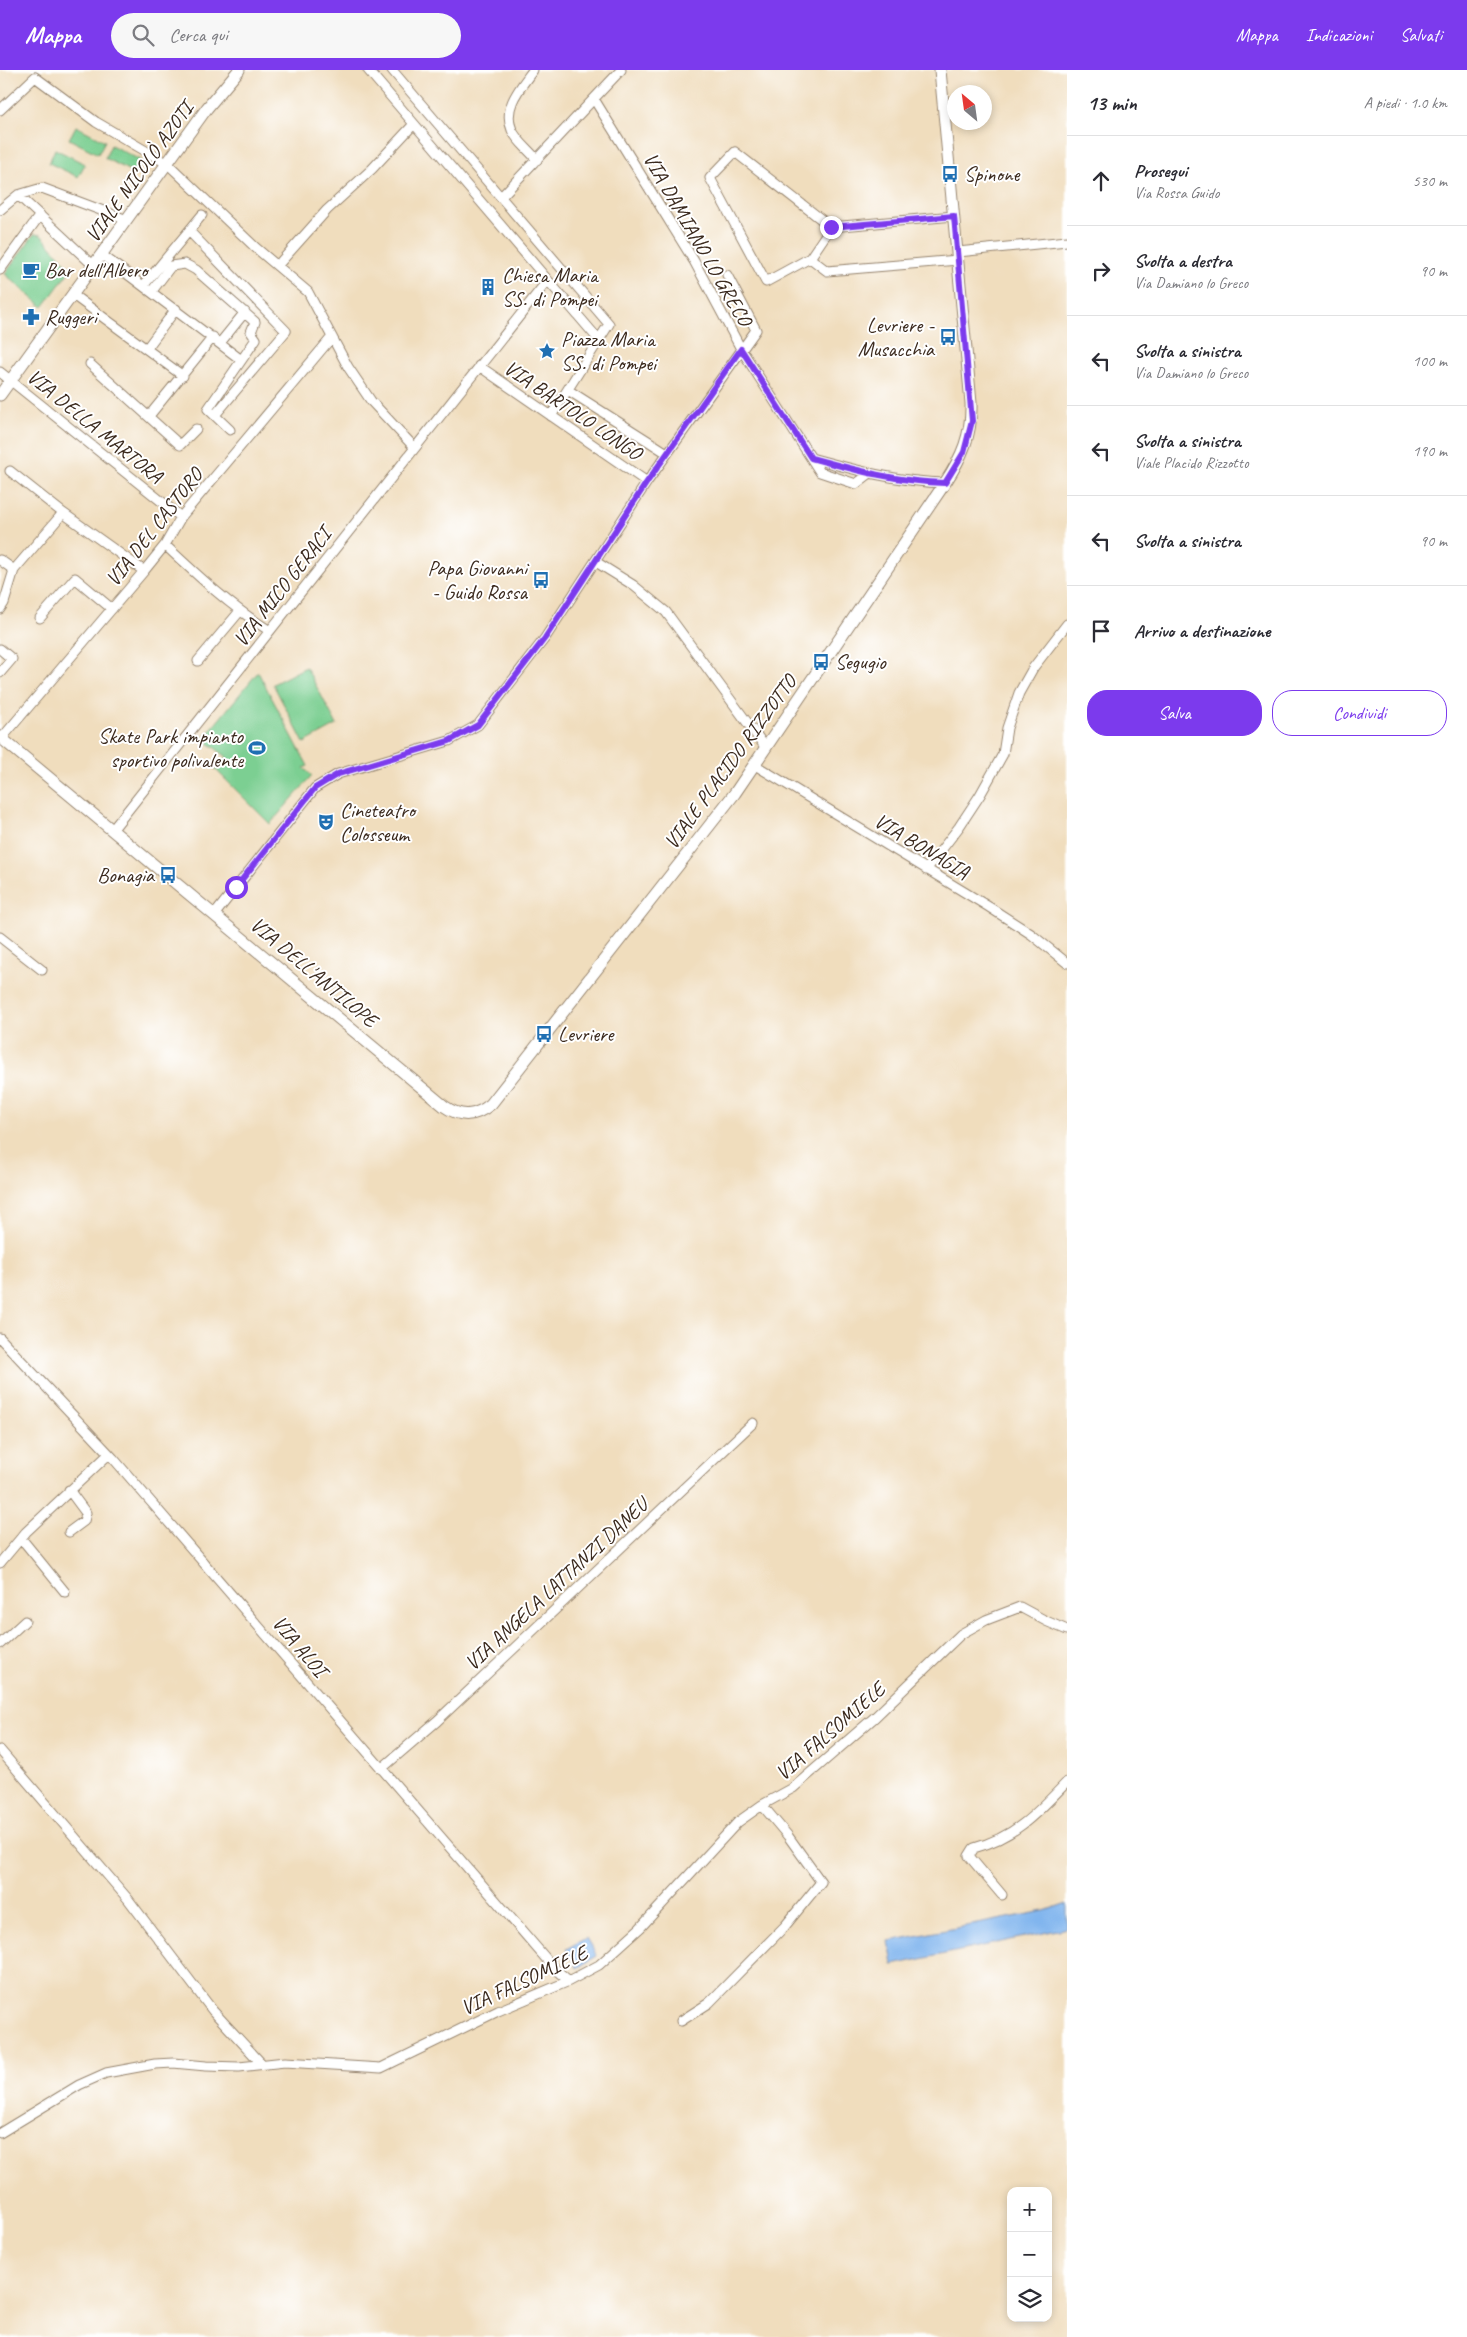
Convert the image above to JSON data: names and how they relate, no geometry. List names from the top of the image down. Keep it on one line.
{"streets":{"street":["VIALE NICOLÒ AZOTI","VIA DAMIANO LO GRECO","VIA BARTOLO LONGO","VIA DELLA MARTORA","VIA DEL CASTORO","VIA MICO GERACI","VIALE PLACIDO RIZZOTTO","VIA BONAGIA","VIA DELL'ANTILOPE","VIA ANGELA LATTANZI DANEU","VIA ALOI","VIA FALSOMIELE"]},"crossings":[["VIALE NICOLÒ AZOTI","VIA DELLA MARTORA"],["VIA DAMIANO LO GRECO","VIALE PLACIDO RIZZOTTO"],["VIA BARTOLO LONGO","VIA MICO GERACI"],["VIA DELLA MARTORA","VIA DEL CASTORO"],["VIA DEL CASTORO","VIA DELL'ANTILOPE"],["VIA MICO GERACI","VIA DELL'ANTILOPE"],["VIALE PLACIDO RIZZOTTO","VIA BONAGIA"],["VIALE PLACIDO RIZZOTTO","VIA DELL'ANTILOPE"],["VIA ANGELA LATTANZI DANEU","VIA ALOI"],["VIA ALOI","VIA FALSOMIELE"]],"places":{"bus stop":["Spinone","Levriere - Musacchia","Papa Giovanni - Guido Rossa","Segugio","Bonagia","Levriere"],"cafe":["Bar dell'Albero"],"building":["Chiesa Maria SS. di Pompei"],"pharmacy":["Ruggeri"],"place":["Piazza Maria SS. di Pompei"],"sports":["Skate Park impianto sportivo polivalente"],"theatre":["Cineteatro Colosseum"]},"north":"top left","page":{"header":"Mappa","search":"Cerca qui","nav":["Mappa","Indicazioni","Salvati"],"heading":["13 min","A piedi · 1.0 km"],"list":[["Prosegui","Via Rossa Guido","530 m"],["Svolta a destra","Via Damiano lo Greco","90 m"],["Svolta a sinistra","Via Damiano lo Greco","100 m"],["Svolta a sinistra","Viale Placido Rizzotto","190 m"],["Svolta a sinistra","90 m"],"Arrivo a destinazione"],"buttons":["Salva","Condividi"],"map_buttons":["+","−"]}}
